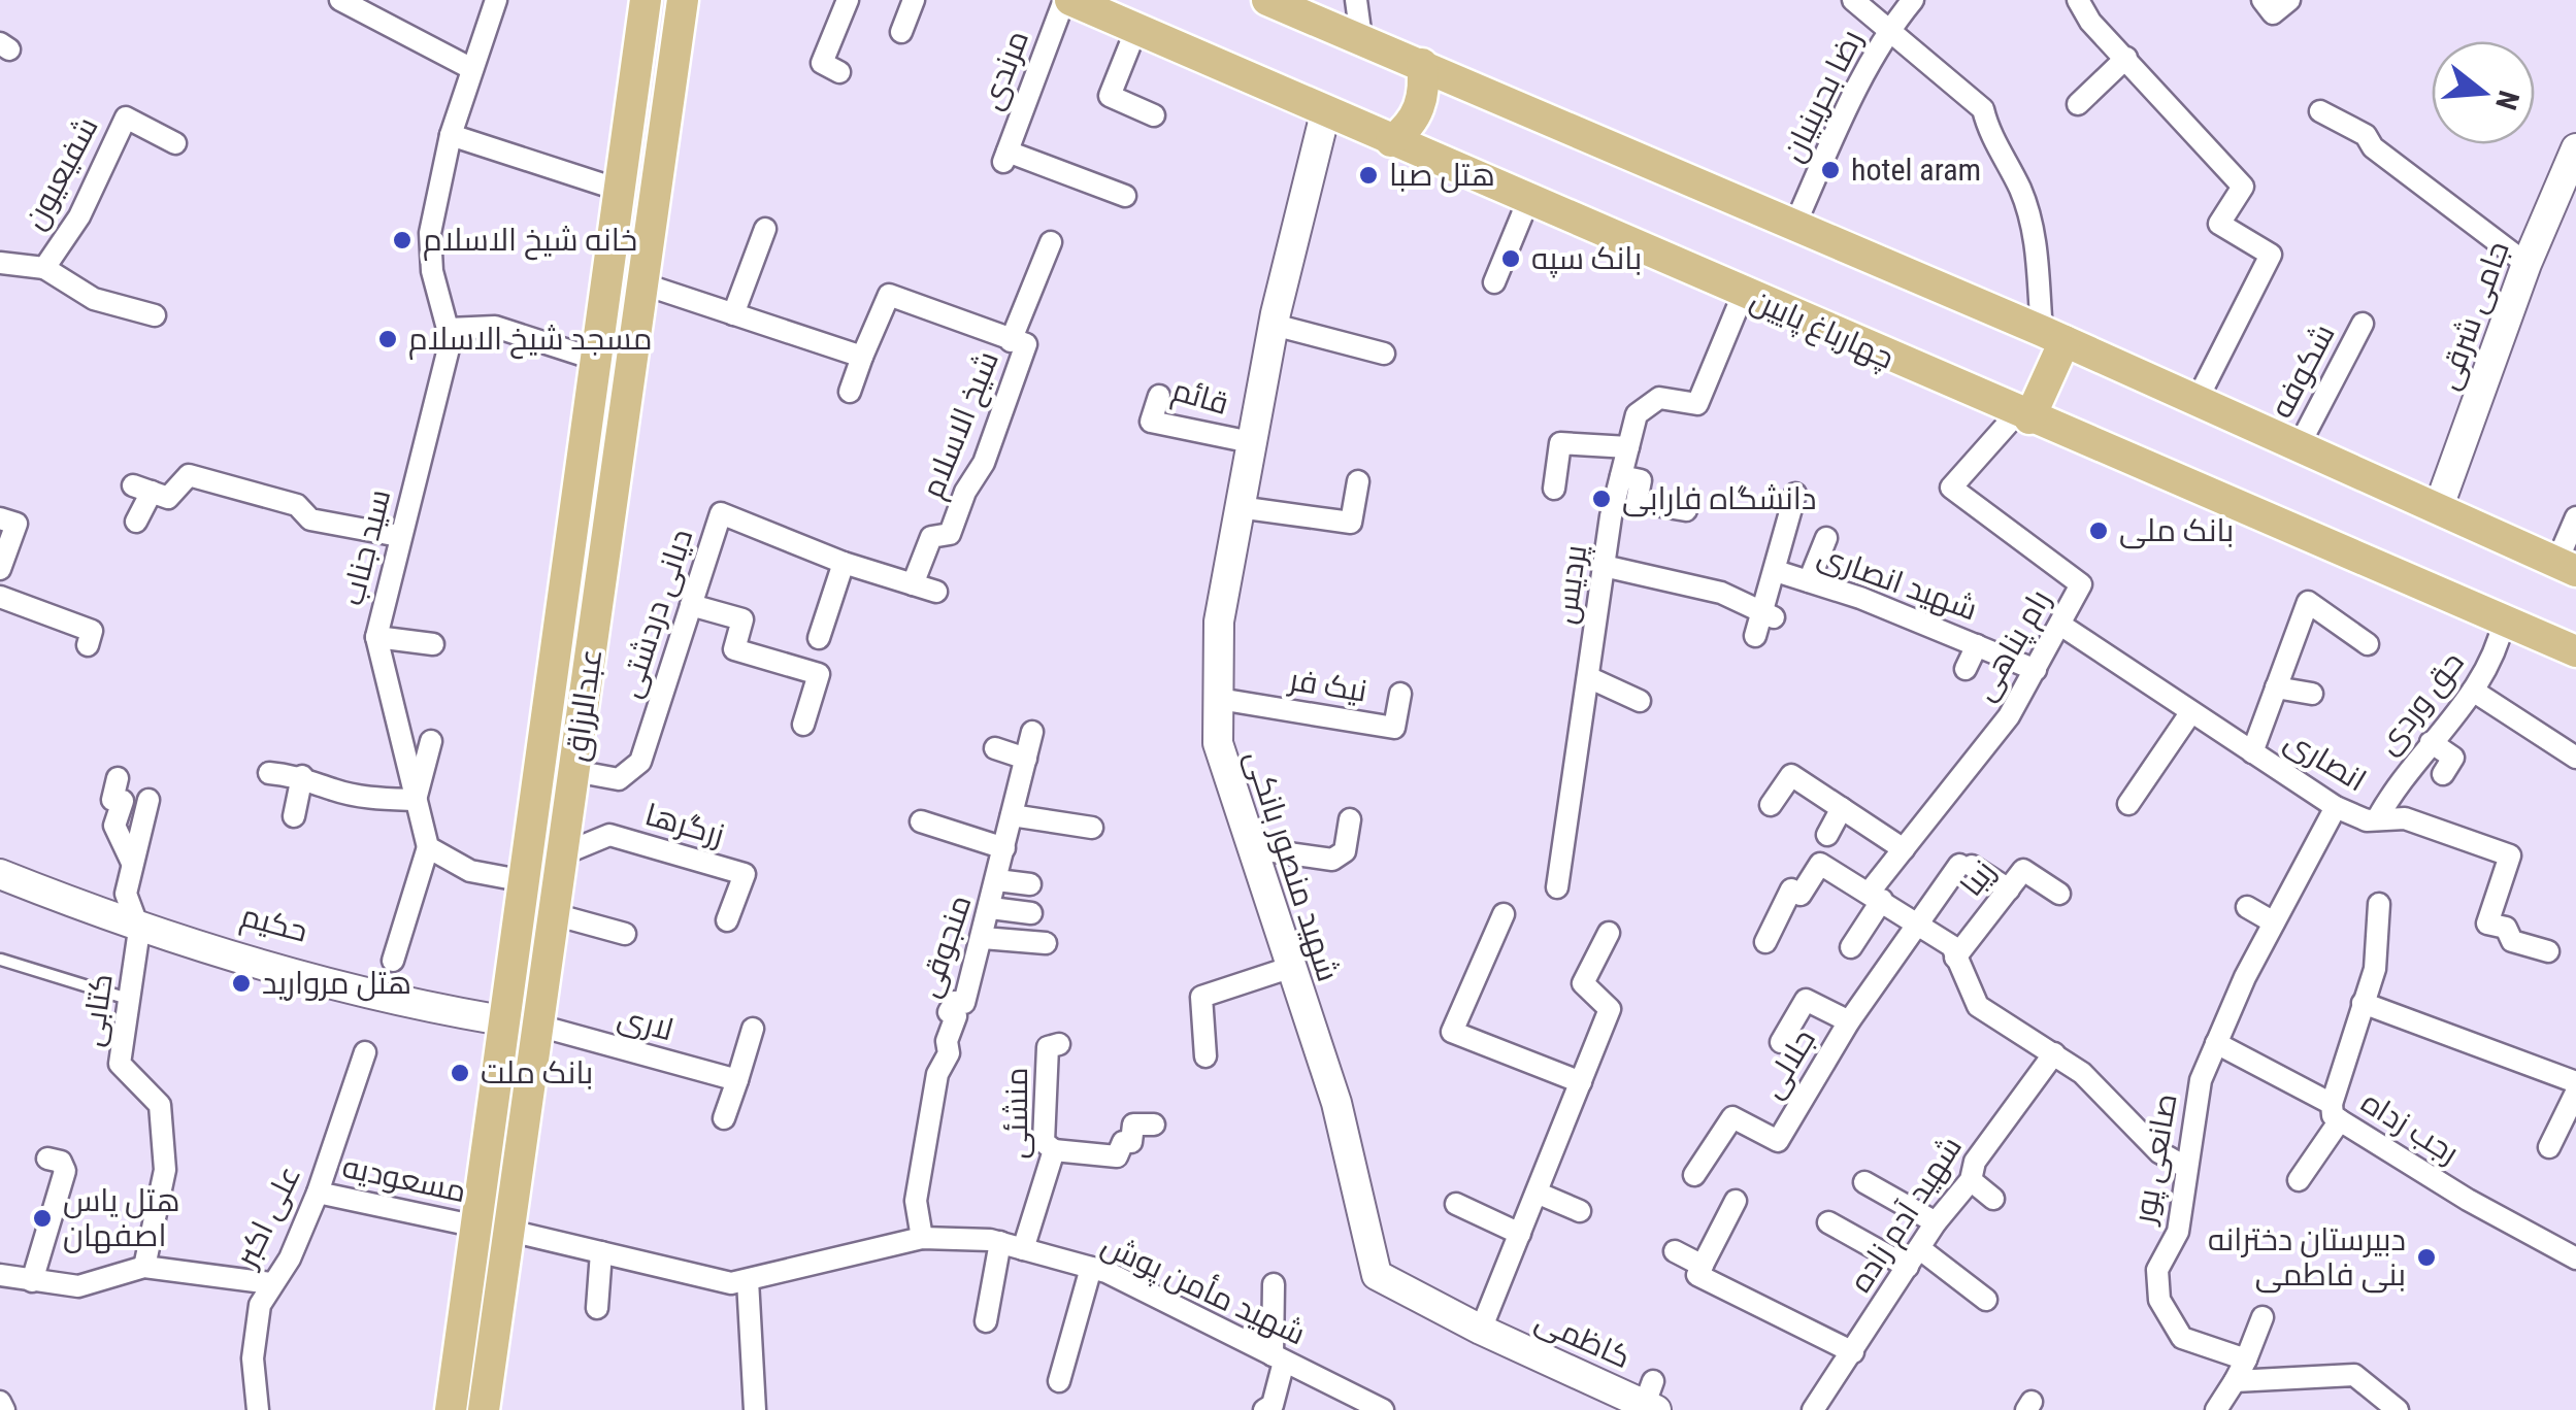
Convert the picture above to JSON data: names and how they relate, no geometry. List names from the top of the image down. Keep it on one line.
{"streets":{"main road":["چهارباغ پایین","عبدالرزاق"],"street":["مرندی","رضا بحرینیان","شفیعیون","جامی شرقی","شکوفه","قائم","شیخ الاسلام","سید جناب","شهید انصاری","پردیس","دیانی دردشتی","رام پناهی","نیک فر","حق وردی","انصاری","زرگرها","شهید منصور بانکی","زیبا","حکیم","منجوقی","کتابی","لاری","جلالی","منشئی","رجب زداه","صانعی پور","مسعودیه","شهید آدم زاده","علی اکبر","شهید مأمن پوش","کاظمی"]},"crossings":[["مرندی","چهارباغ پایین"],["چهارباغ پایین","پردیس"],["چهارباغ پایین","رام پناهی"],["چهارباغ پایین","حق وردی"],["چهارباغ پایین","شهید منصور بانکی"],["قائم","شهید منصور بانکی"],["شیخ الاسلام","دیانی دردشتی"],["شهید انصاری","رام پناهی"],["دیانی دردشتی","عبدالرزاق"],["رام پناهی","انصاری"],["نیک فر","شهید منصور بانکی"],["حق وردی","انصاری"],["عبدالرزاق","زرگرها"],["عبدالرزاق","حکیم"],["عبدالرزاق","لاری"],["عبدالرزاق","مسعودیه"],["عبدالرزاق","شهید مأمن پوش"],["انصاری","صانعی پور"],["شهید منصور بانکی","کاظمی"],["زیبا","جلالی"],["حکیم","کتابی"],["حکیم","لاری"],["منجوقی","شهید مأمن پوش"],["منشئی","شهید مأمن پوش"],["رجب زداه","صانعی پور"],["مسعودیه","علی اکبر"],["مسعودیه","شهید مأمن پوش"]],"places":["hotel aram","هتل صبا","خانه شیخ الاسلام","بانک سپه","مسجد شیخ الاسلام","دانشگاه فارابی","بانک ملی","هتل مروارید","بانک ملت","هتل یاس اصفهان","دبیرستان دخترانه بنی فاطمی"],"north":"right"}
